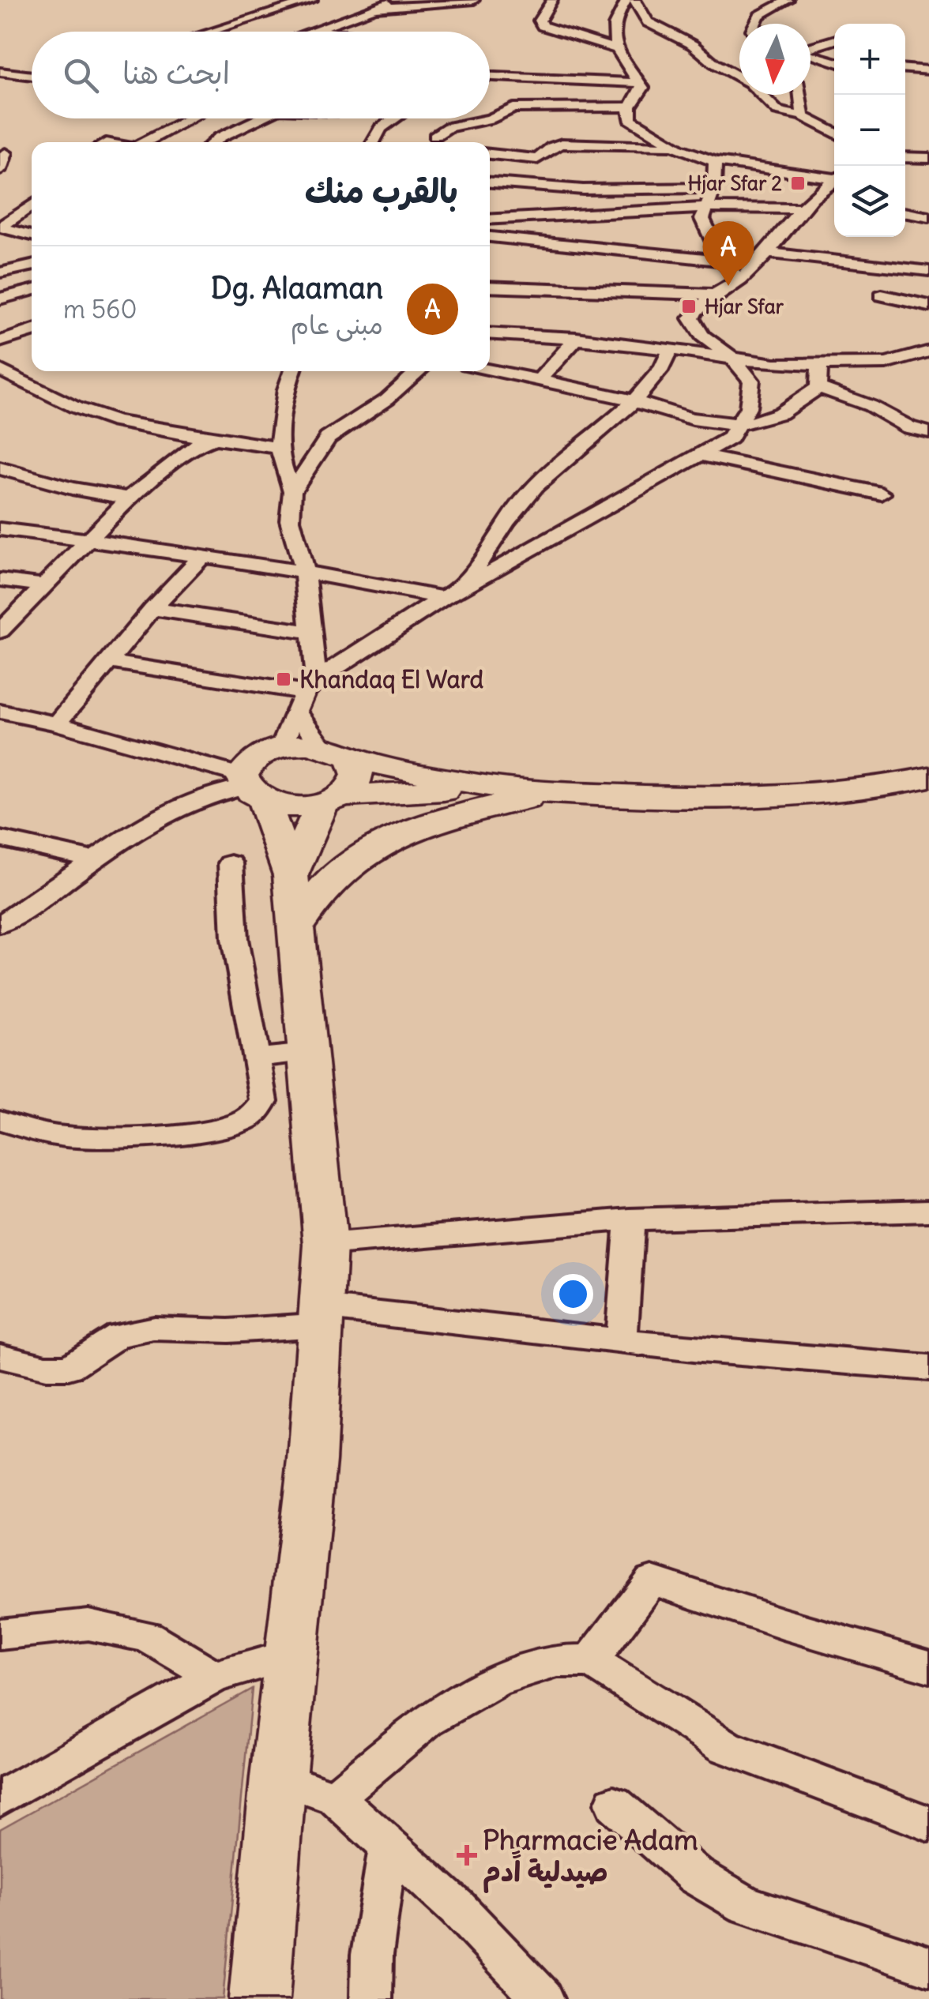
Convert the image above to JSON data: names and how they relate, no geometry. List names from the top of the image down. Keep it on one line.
{"places":{"transit":["Hjar Sfar 2","Hjar Sfar","Khandaq El Ward"],"health":["Pharmacie Adam صيدلية اًدم"]},"north":"bottom","page":{"map_buttons":["+","−"],"search":"ابحث هنا","heading":"بالقرب منك","pins":"A","list":[{"mark":"A","name":"Dg. Alaaman","note":"مبنى عام","value":"560 m"}]}}
